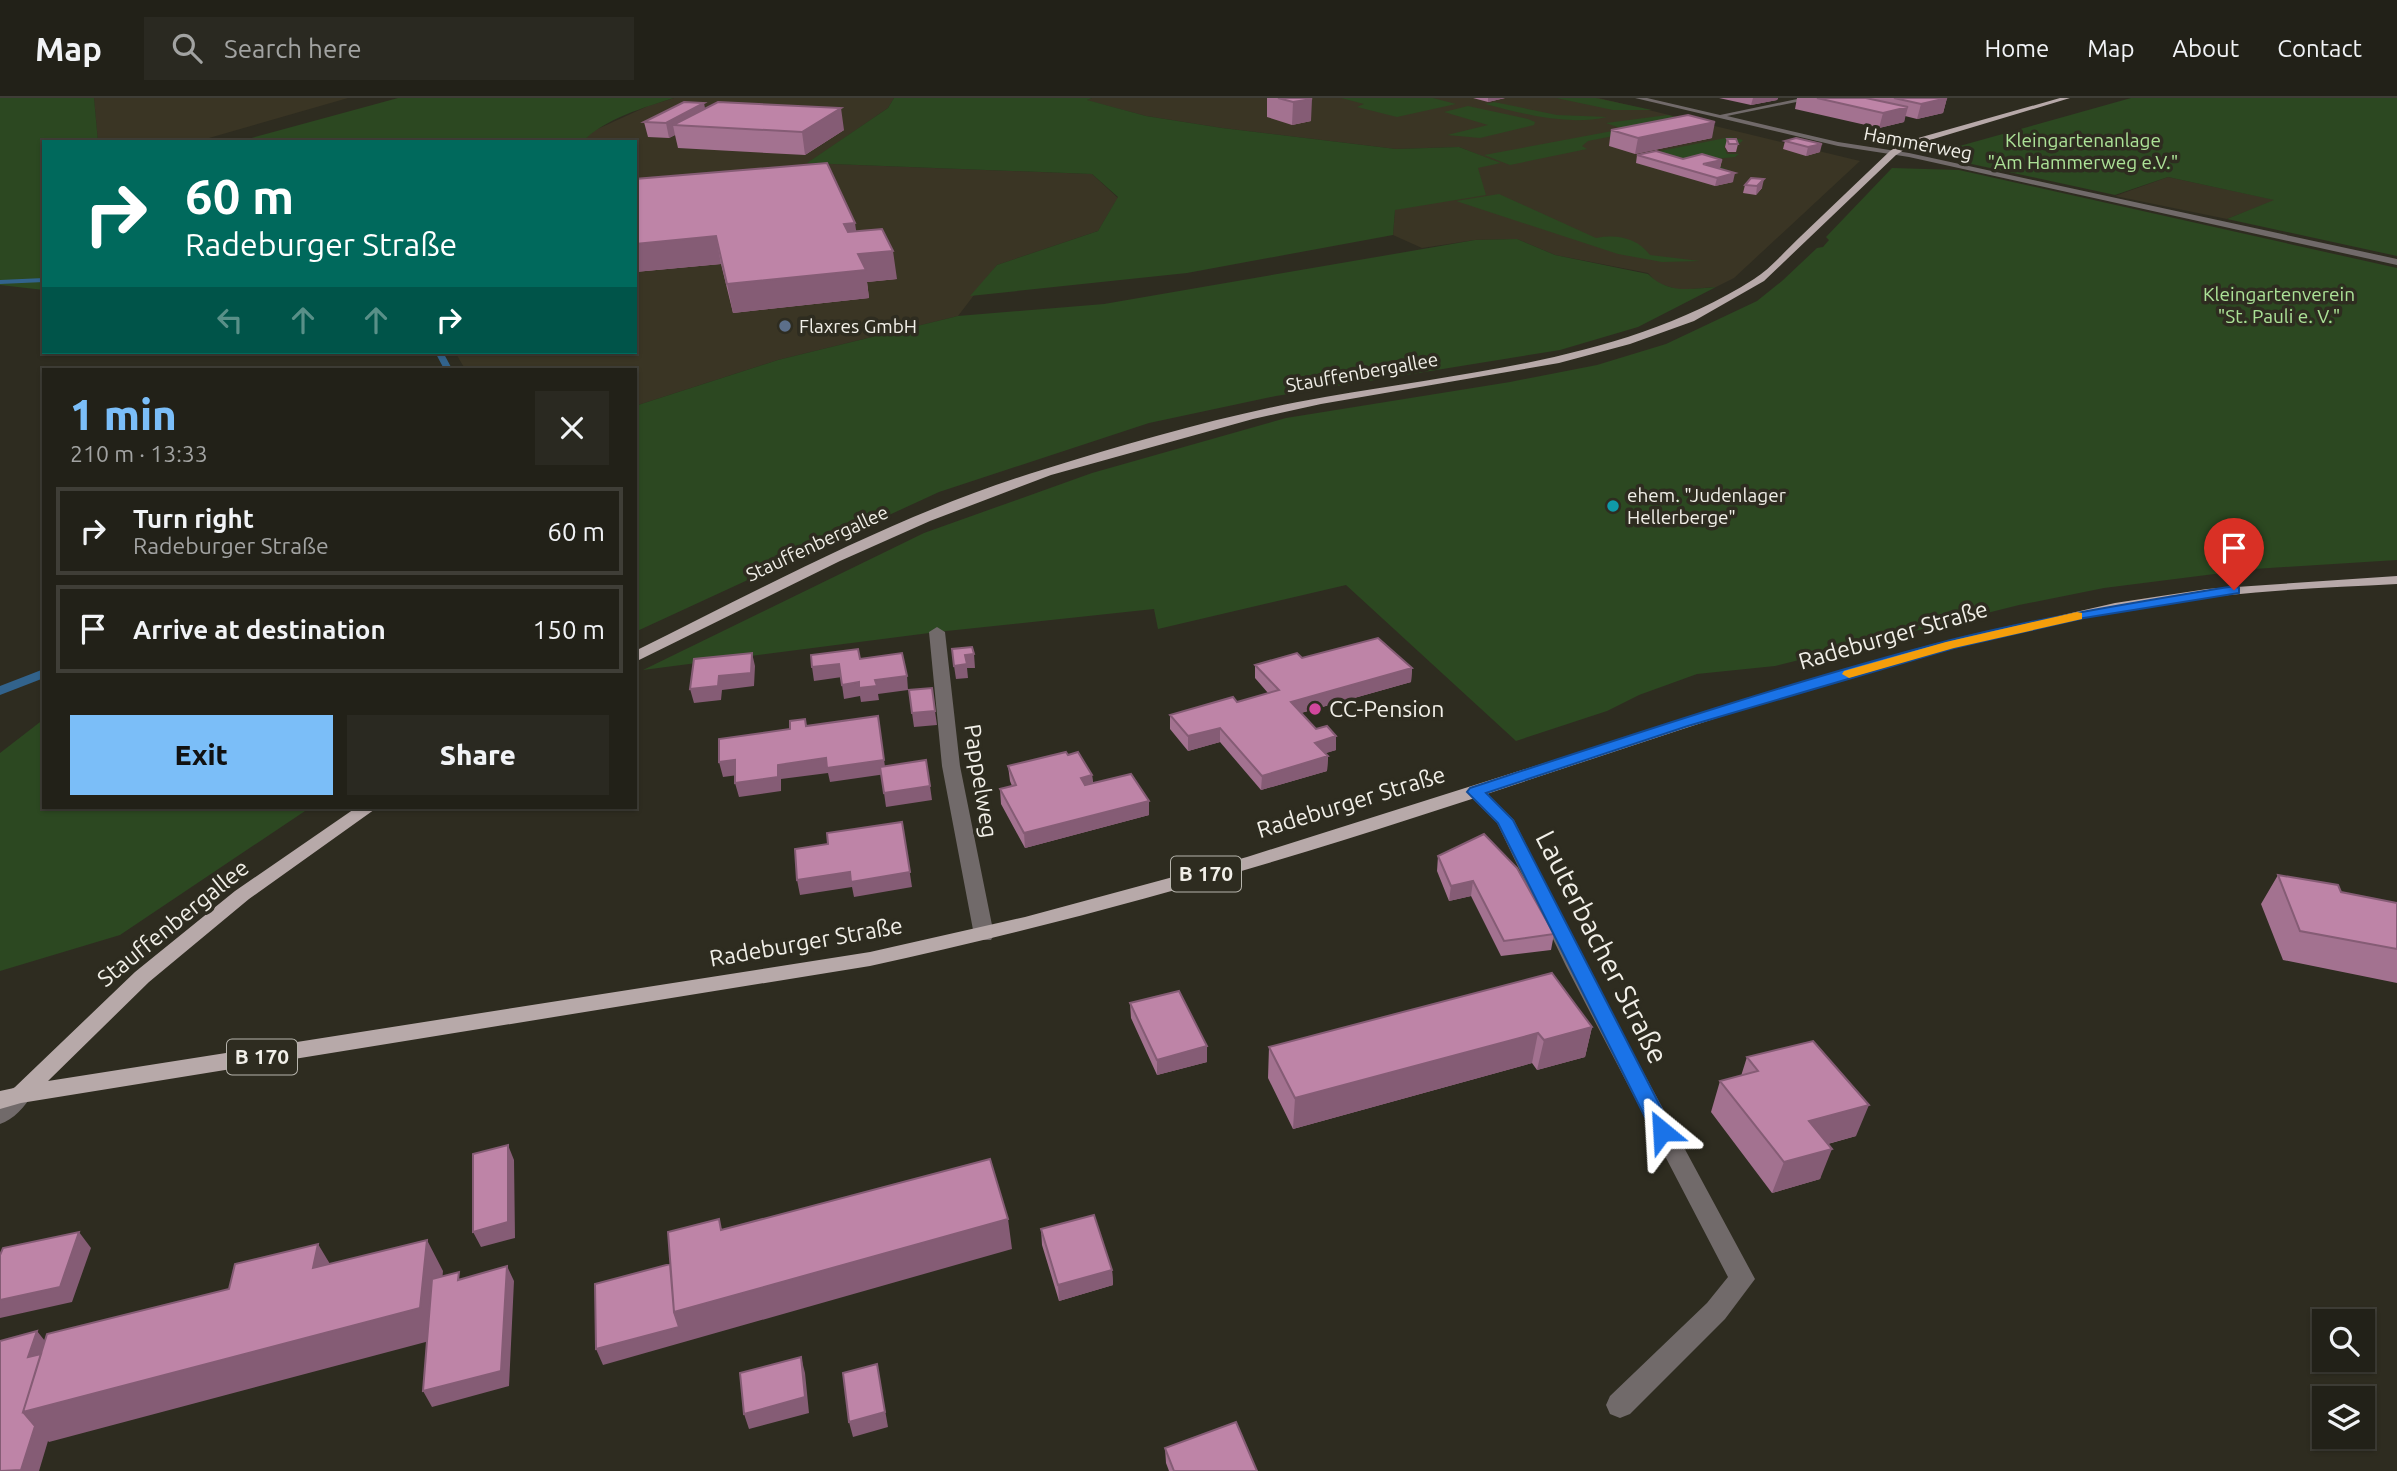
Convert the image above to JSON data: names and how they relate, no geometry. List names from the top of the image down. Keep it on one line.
{"streets":{"main road":["Stauffenbergallee","Radeburger Straße","B 170"],"street":["Hammerweg","Pappelweg","Lauterbacher Straße"]},"crossings":[["Hammerweg","Stauffenbergallee"],["Stauffenbergallee","Radeburger Straße"],["Radeburger Straße","Pappelweg"],["Radeburger Straße","Lauterbacher Straße"]],"parks":["Kleingartenanlage \"Am Hammerweg e.V.\"","Kleingartenverein \"St. Pauli e. V.\""],"places":["Flaxres GmbH","ehem. \"Judenlager Hellerberge\"","CC-Pension"],"page":{"header":"Map","search":"Search here","nav":["Home","Map","About","Contact"],"turn":["60 m","Radeburger Straße"],"heading":["1 min","210 m · 13:33"],"list":[{"name":"Turn right","note":"Radeburger Straße","value":"60 m"},{"name":"Arrive at destination","value":"150 m"}],"buttons":["Exit","Share"]}}
